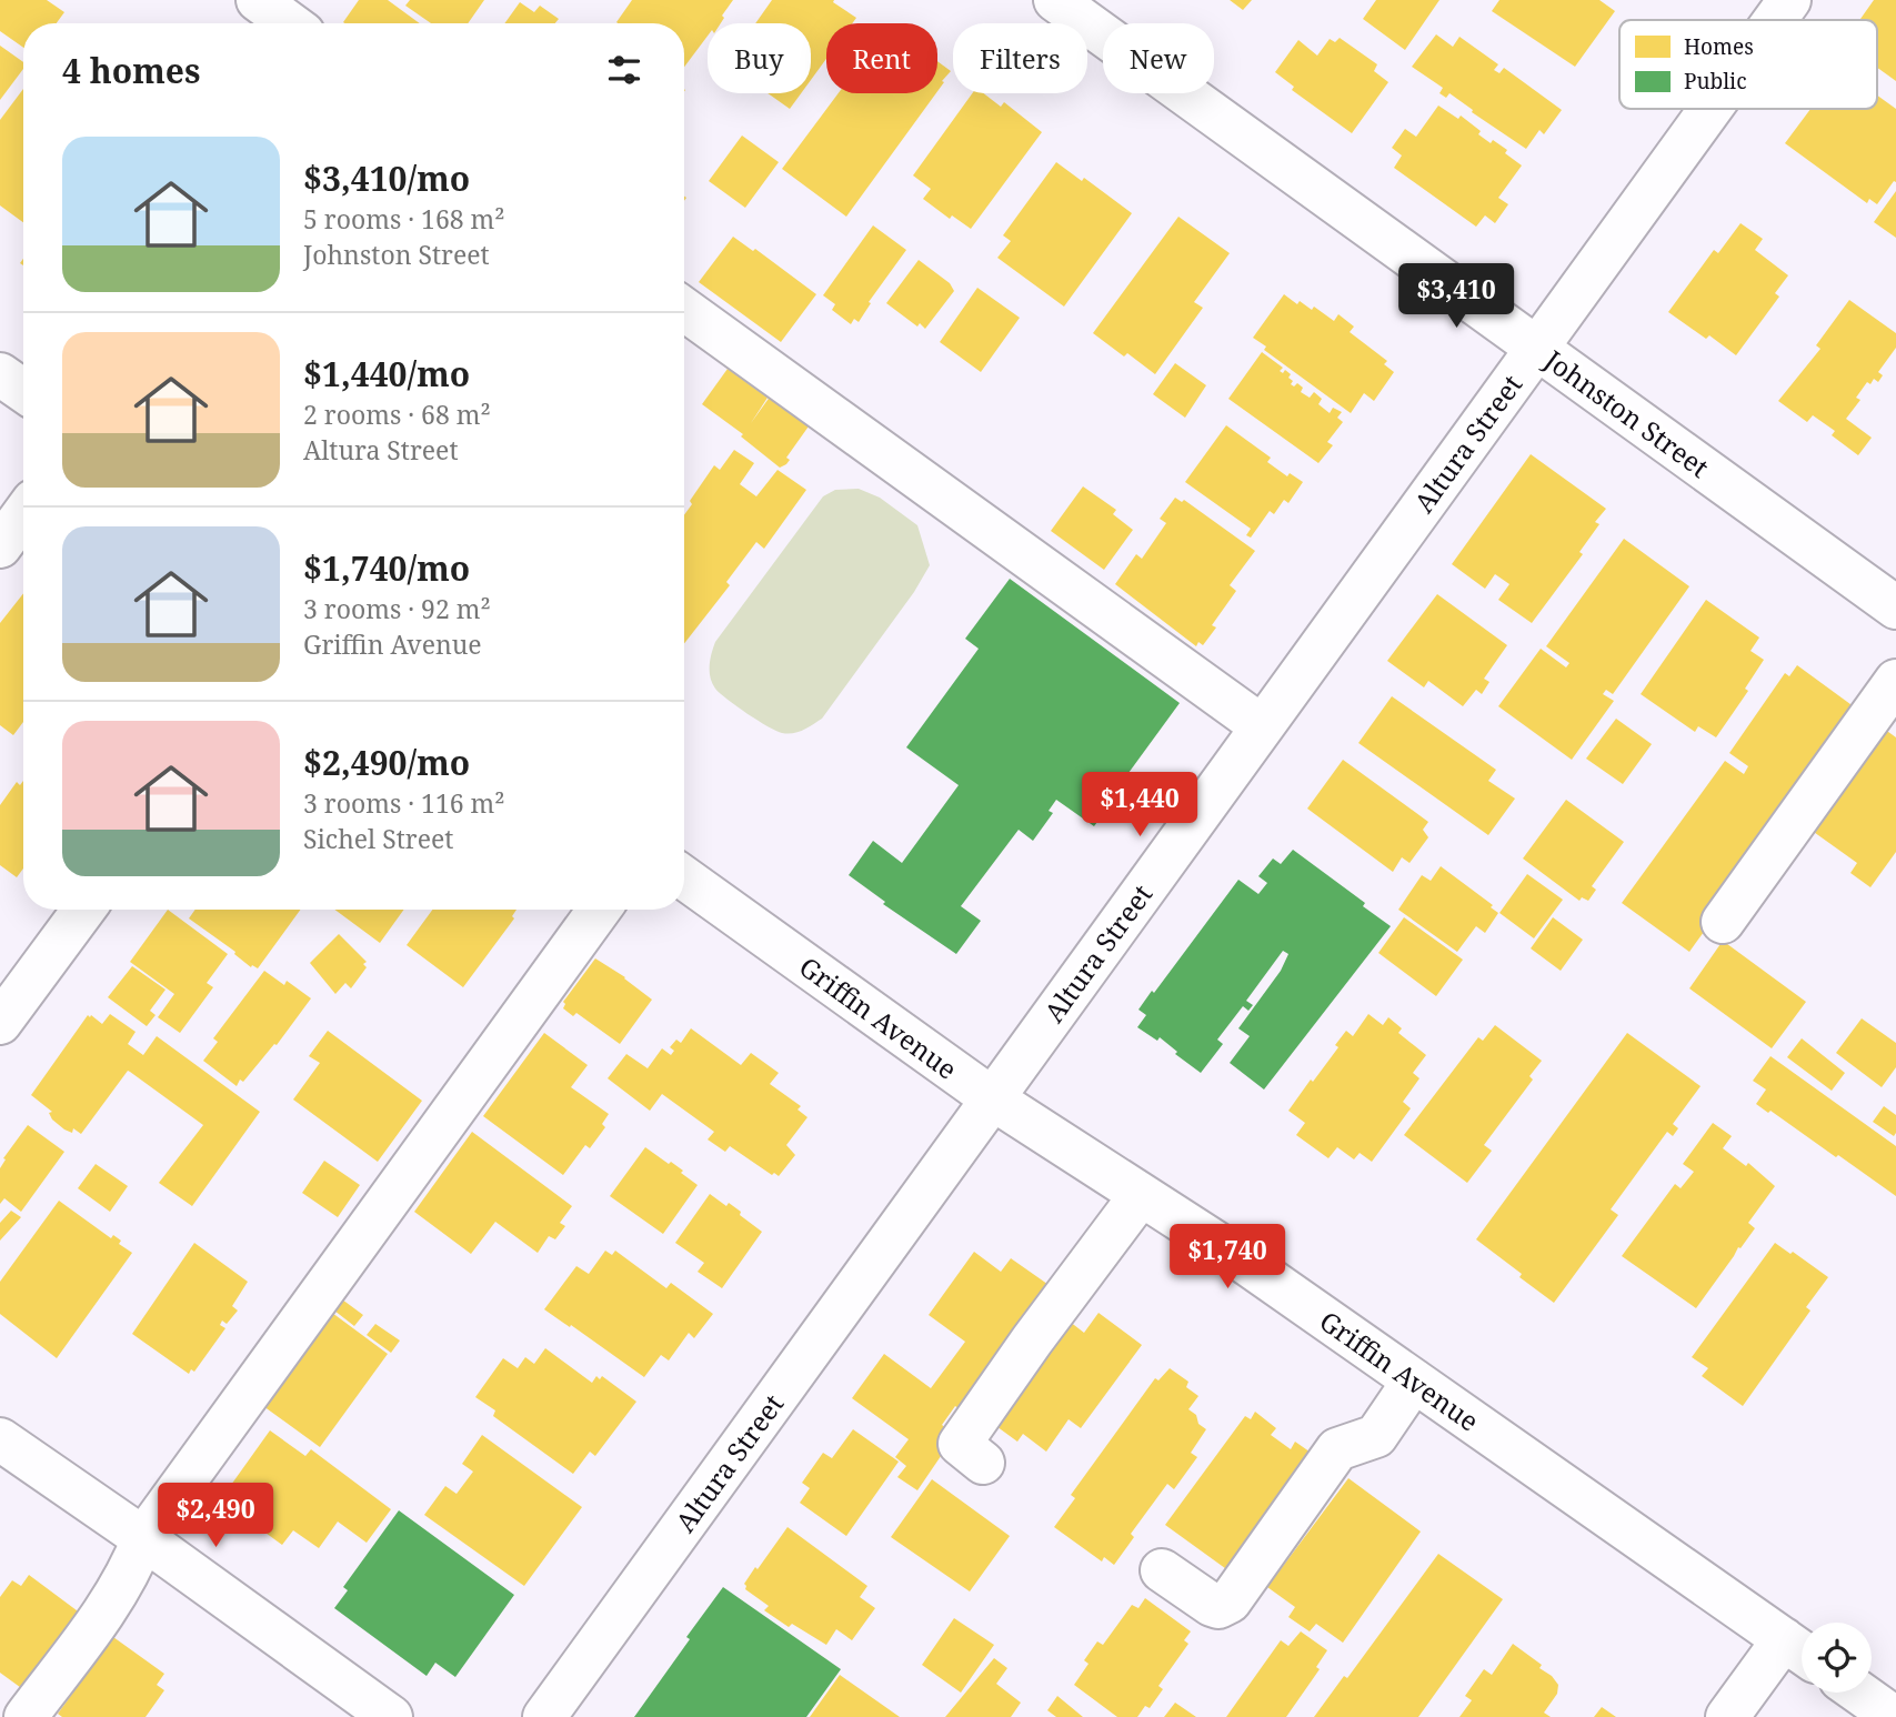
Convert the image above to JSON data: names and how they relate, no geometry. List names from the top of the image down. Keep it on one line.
{"streets":{"street":["Johnston Street","Altura Street","Griffin Avenue"]},"crossings":[["Johnston Street","Altura Street"],["Altura Street","Griffin Avenue"]],"legend":["Homes","Public"],"page":{"chip":["Buy","Rent","Filters","New"],"heading":"4 homes","list":[{"name":"$3,410/mo","note":"5 rooms · 168 m² · Johnston Street"},{"name":"$1,440/mo","note":"2 rooms · 68 m² · Altura Street"},{"name":"$1,740/mo","note":"3 rooms · 92 m² · Griffin Avenue"},{"name":"$2,490/mo","note":"3 rooms · 116 m² · Sichel Street"}],"price":["$3,410","$1,440","$1,740","$2,490"]}}
